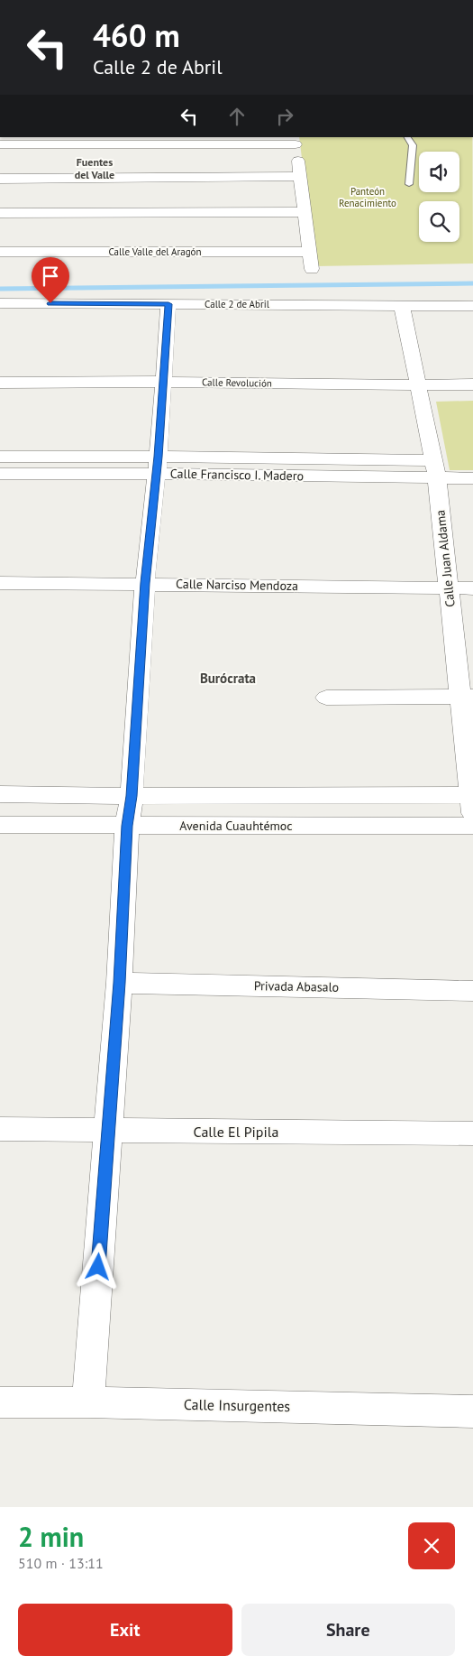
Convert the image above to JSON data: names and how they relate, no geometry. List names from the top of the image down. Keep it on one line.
{"streets":{"street":["Calle Valle del Aragón","Calle 2 de Abril","Calle Revolución","Calle Francisco I. Madero","Calle Juan Aldama","Calle Narciso Mendoza","Avenida Cuauhtémoc","Privada Abasalo","Calle El Pipila","Calle Insurgentes"]},"crossings":[["Calle 2 de Abril","Calle Juan Aldama"],["Calle Revolución","Calle Juan Aldama"],["Calle Francisco I. Madero","Calle Juan Aldama"],["Calle Juan Aldama","Calle Narciso Mendoza"]],"districts":["Fuentes del Valle","Burócrata"],"parks":["Panteón Renacimiento"],"page":{"turn":["460 m","Calle 2 de Abril"],"heading":["2 min","510 m · 13:11"],"buttons":["Exit","Share"]}}
